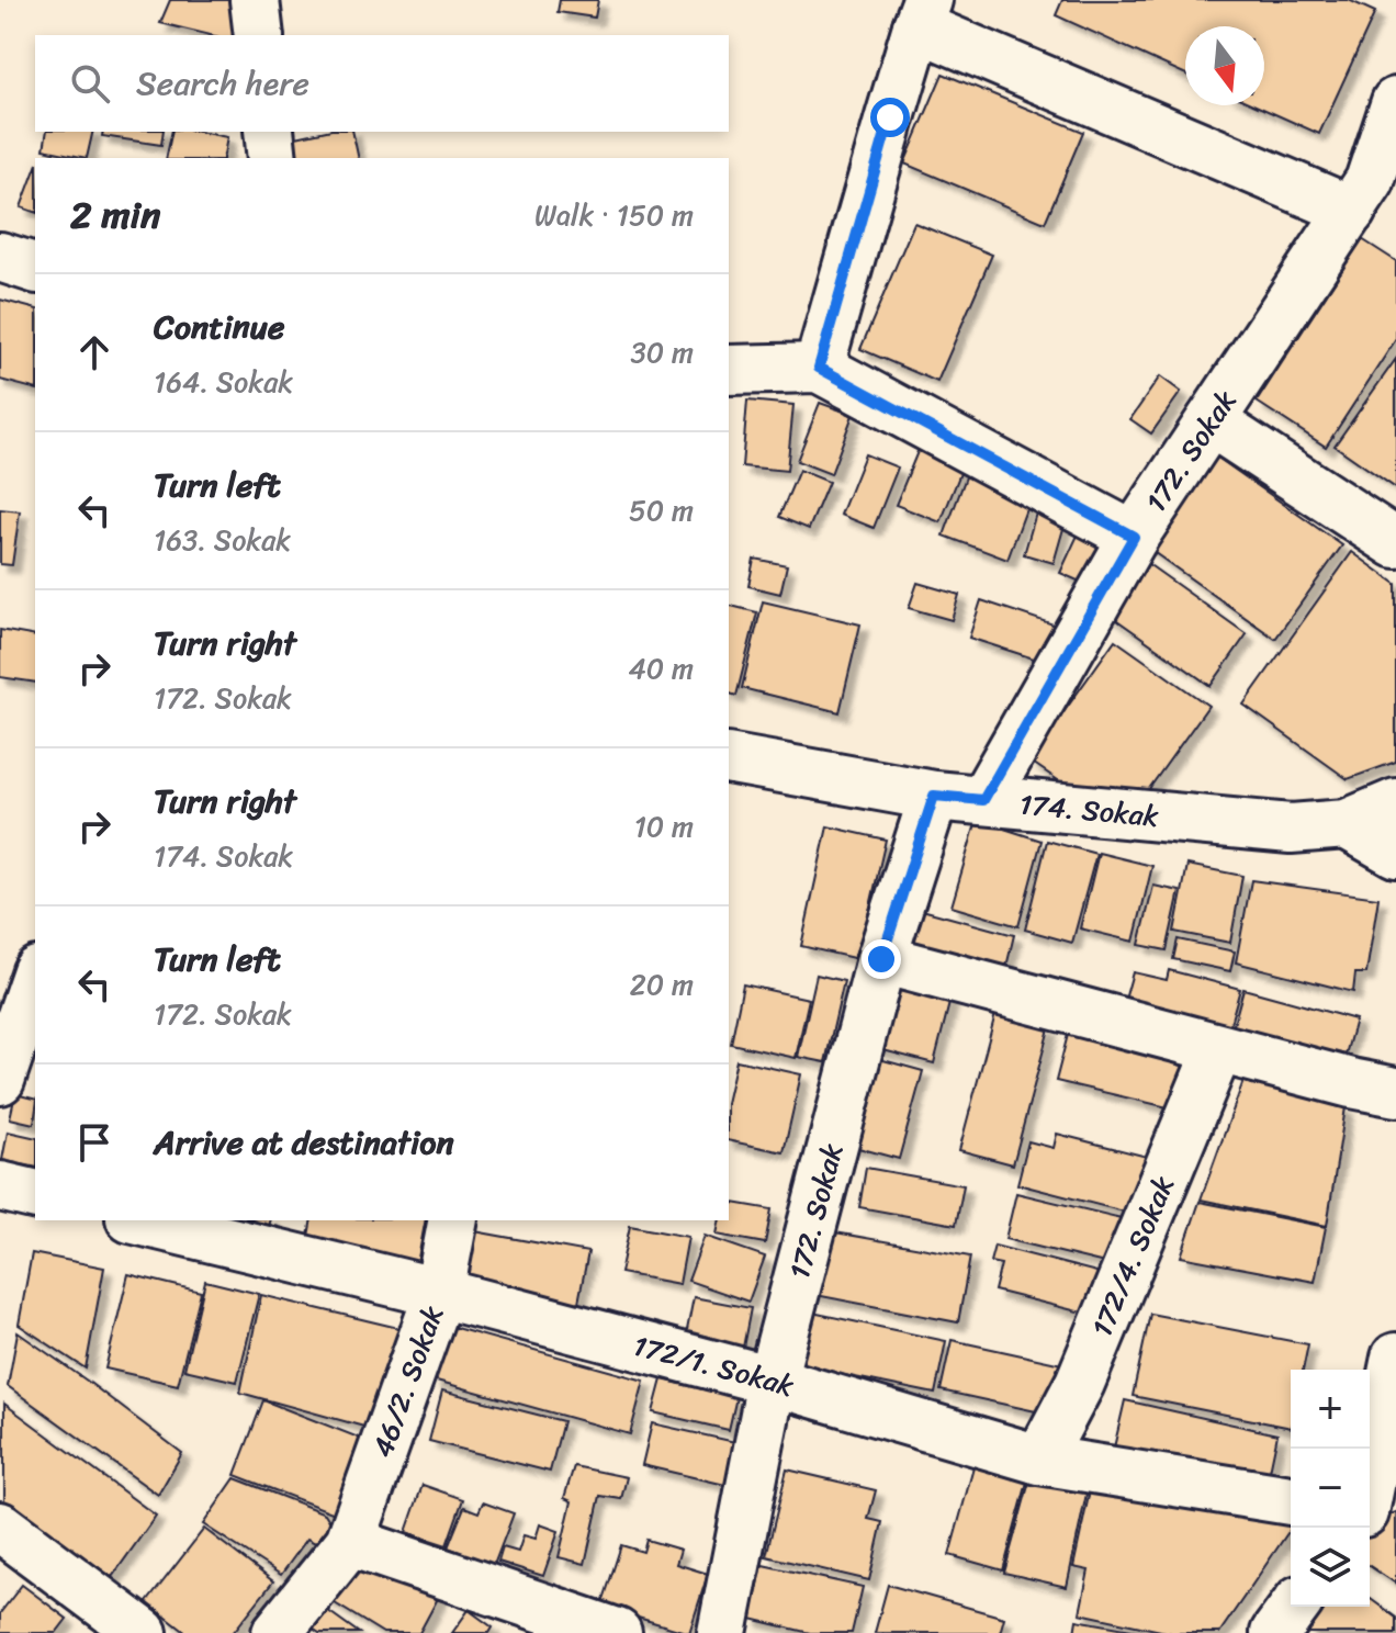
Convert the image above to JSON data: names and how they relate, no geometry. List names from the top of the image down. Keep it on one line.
{"streets":{"street":["172. Sokak","174. Sokak","172/4. Sokak","172/1. Sokak","46/2. Sokak"]},"crossings":[["172. Sokak","174. Sokak"],["172. Sokak","172/1. Sokak"],["172/4. Sokak","172/1. Sokak"],["172/1. Sokak","46/2. Sokak"]],"north":"bottom","page":{"search":"Search here","heading":["2 min","Walk · 150 m"],"list":[["Continue","164. Sokak","30 m"],["Turn left","163. Sokak","50 m"],["Turn right","172. Sokak","40 m"],["Turn right","174. Sokak","10 m"],["Turn left","172. Sokak","20 m"],"Arrive at destination"],"map_buttons":["+","−"]}}
